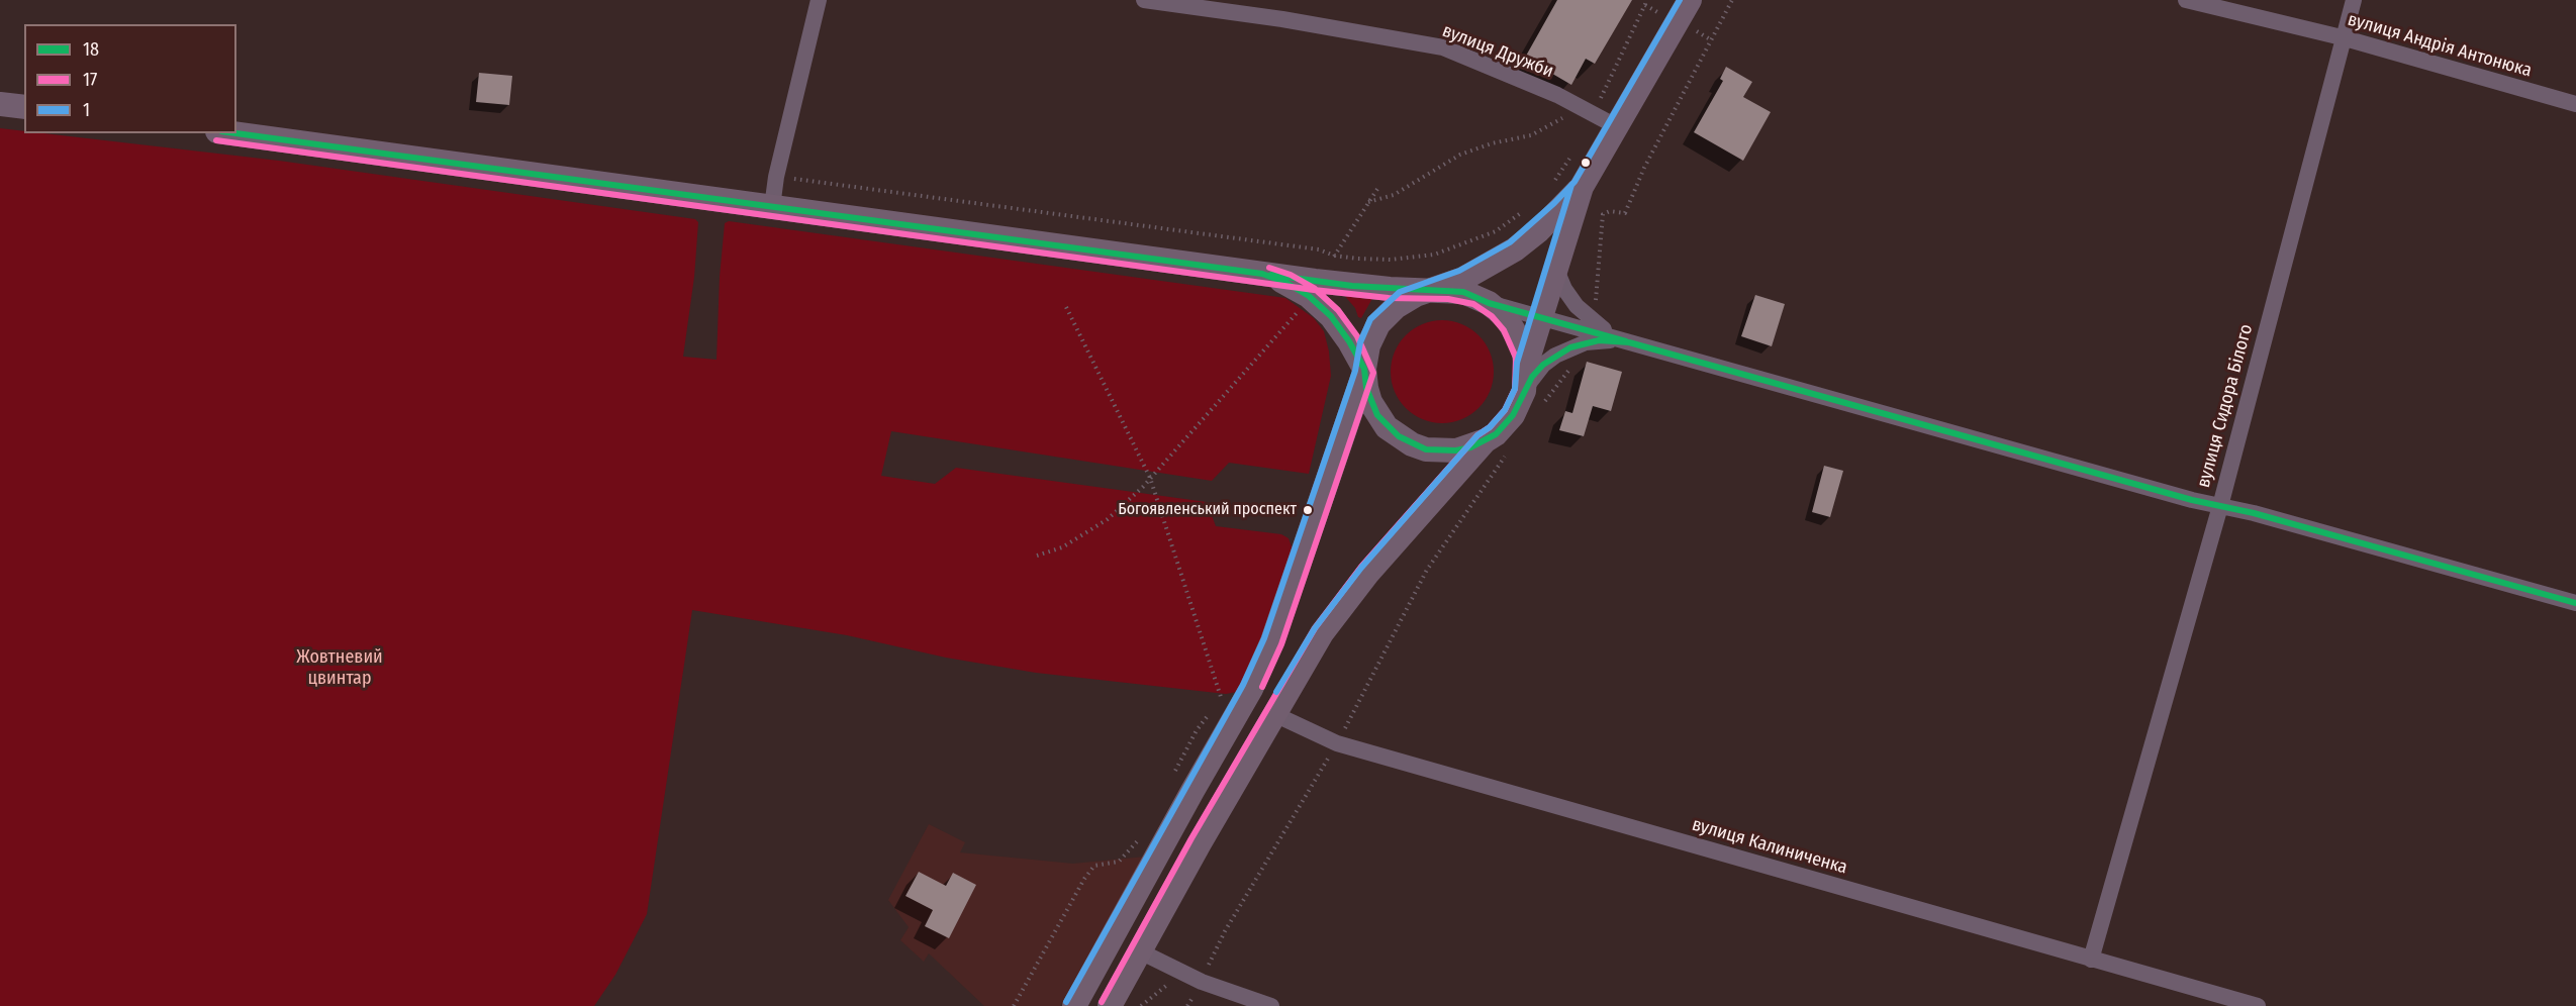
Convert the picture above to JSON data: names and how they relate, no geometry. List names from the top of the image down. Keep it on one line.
{"streets":{"street":["вулиця Андрія Антонюка","вулиця Дружби","вулиця Сидора Білого","вулиця Калиниченка"]},"crossings":[["вулиця Андрія Антонюка","вулиця Сидора Білого"],["вулиця Сидора Білого","вулиця Калиниченка"]],"parks":["Жовтневий цвинтар"],"places":["Богоявленський проспект"],"lines":["transit line 1","transit line 18","transit line 17"],"legend":["18","17","1"]}
